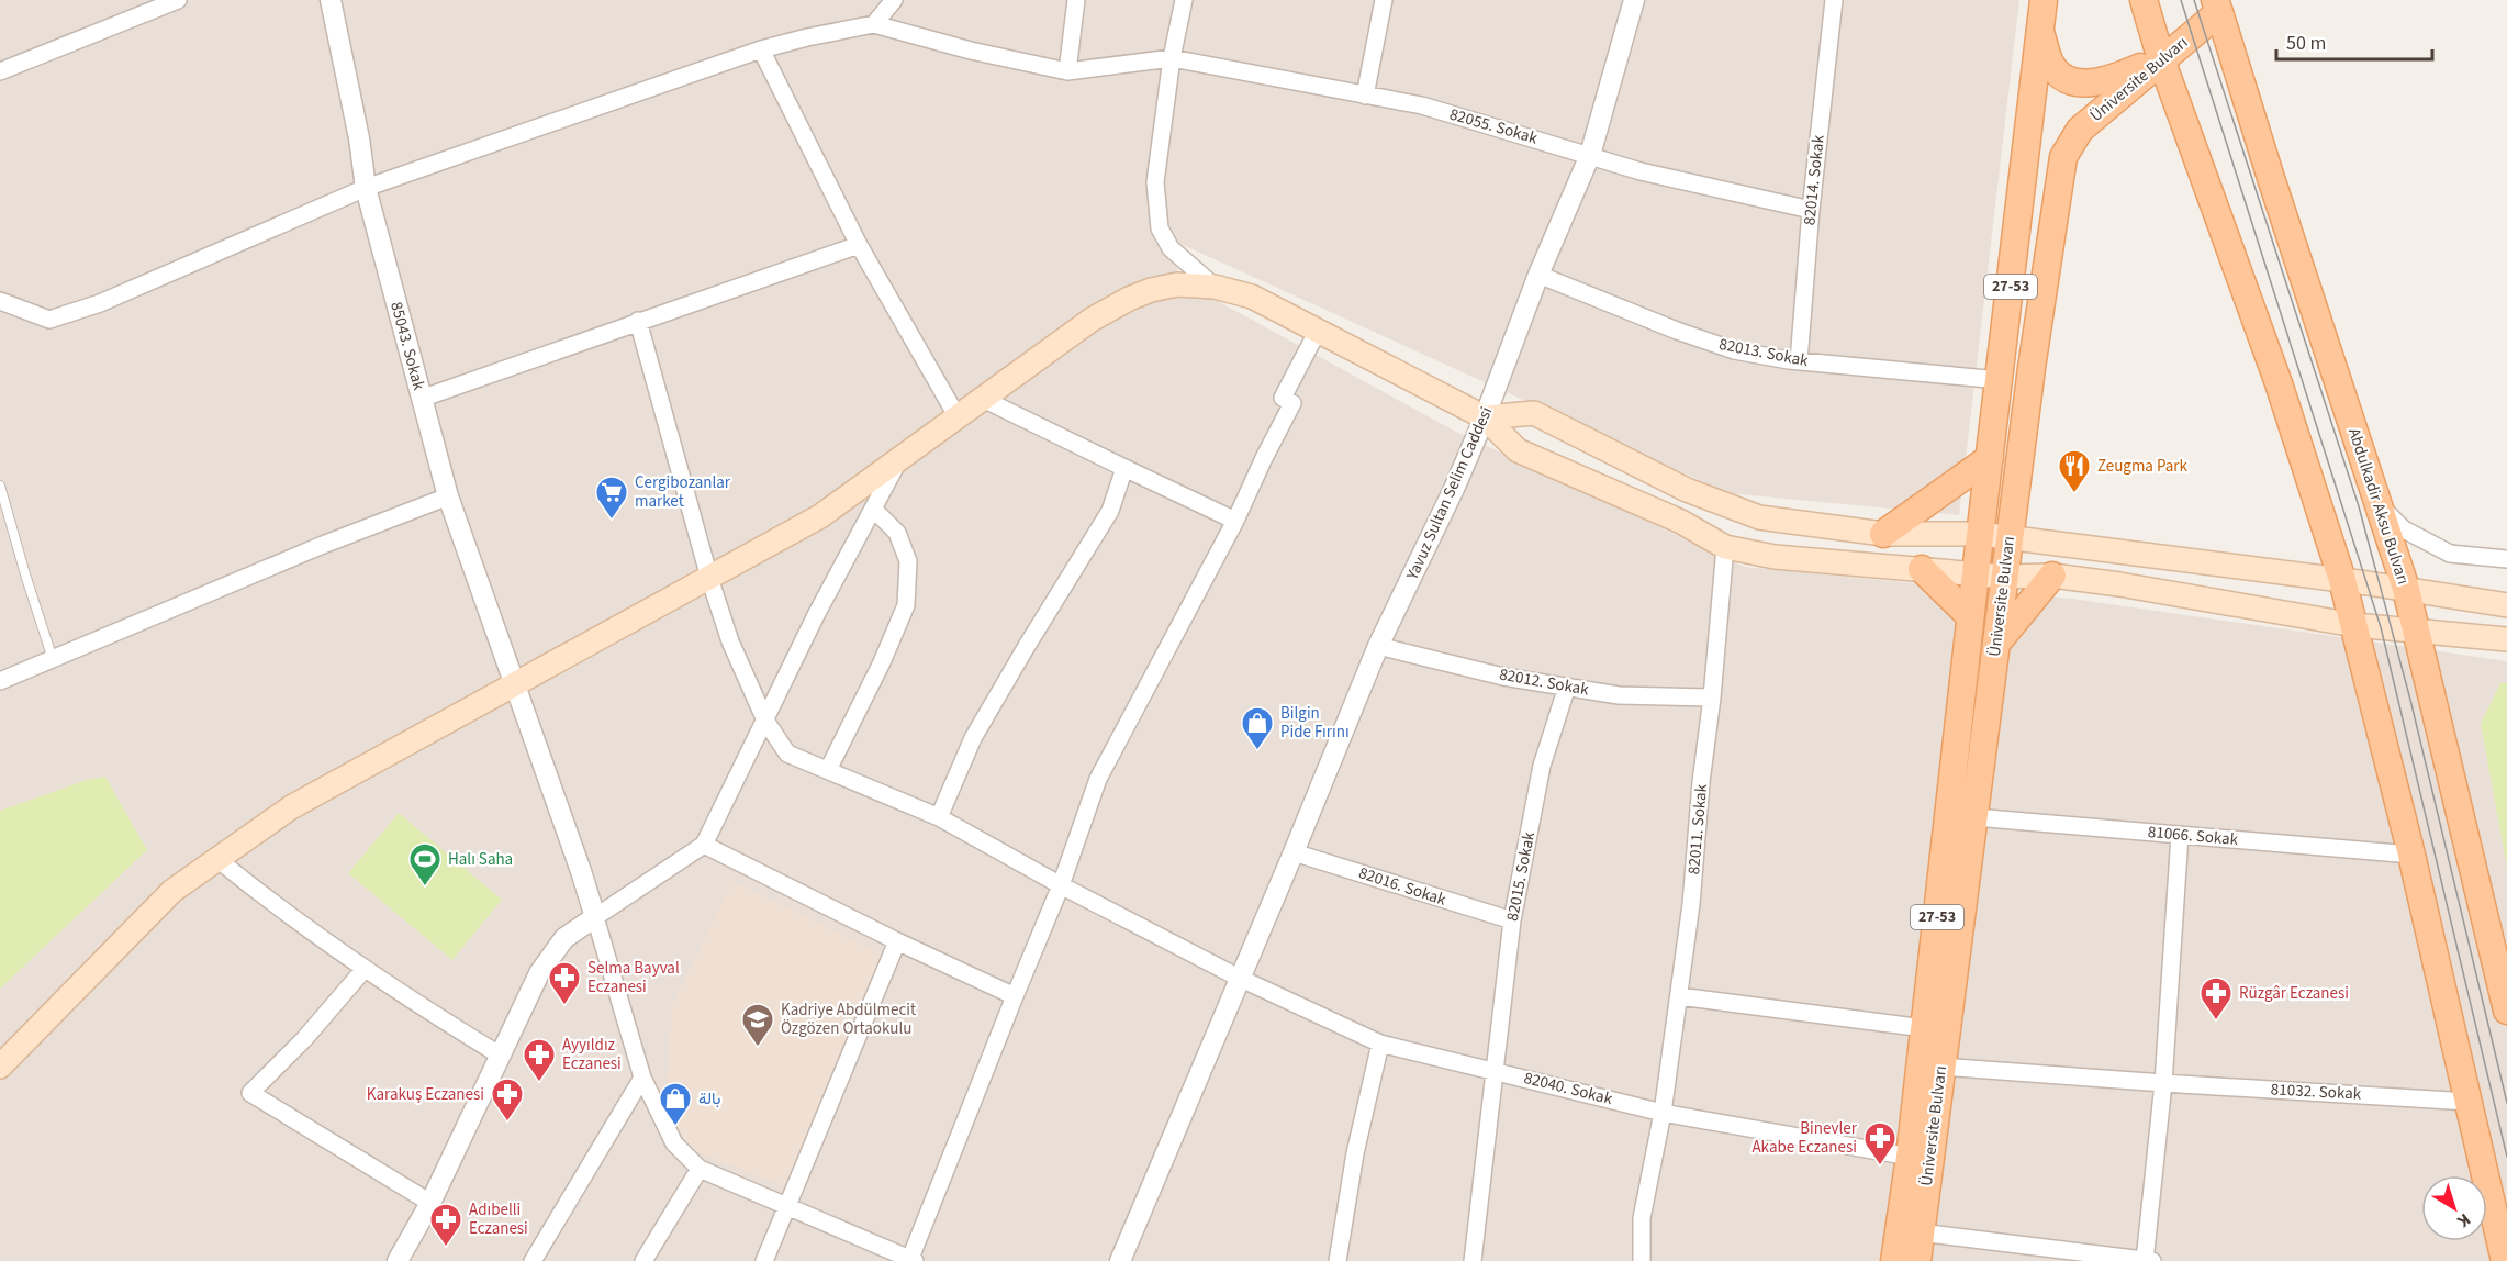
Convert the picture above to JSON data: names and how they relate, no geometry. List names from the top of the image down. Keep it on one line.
{"streets":{"main road":["Üniversite Bulvarı","27-53","Abdulkadir Aksu Bulvarı"],"street":["82055. Sokak","82014. Sokak","85043. Sokak","82013. Sokak","Yavuz Sultan Selim Caddesi","82012. Sokak","82011. Sokak","81066. Sokak","82015. Sokak","82016. Sokak","82040. Sokak","81032. Sokak"]},"crossings":[["Üniversite Bulvarı","82013. Sokak"],["Üniversite Bulvarı","Abdulkadir Aksu Bulvarı"],["Üniversite Bulvarı","81066. Sokak"],["Üniversite Bulvarı","82040. Sokak"],["Üniversite Bulvarı","81032. Sokak"],["82055. Sokak","82014. Sokak"],["82055. Sokak","Yavuz Sultan Selim Caddesi"],["82014. Sokak","82013. Sokak"],["82013. Sokak","Yavuz Sultan Selim Caddesi"],["Yavuz Sultan Selim Caddesi","82012. Sokak"],["Yavuz Sultan Selim Caddesi","82016. Sokak"],["Yavuz Sultan Selim Caddesi","82040. Sokak"],["82012. Sokak","82011. Sokak"],["82012. Sokak","82015. Sokak"],["82011. Sokak","82040. Sokak"],["82015. Sokak","82016. Sokak"],["82015. Sokak","82040. Sokak"]],"places":{"restaurant":["Zeugma Park"],"supermarket":["Cergibozanlar market"],"shop":["Bilgin Pide Fırını","بالة"],"sports":["Halı Saha"],"pharmacy":["Selma Bayval Eczanesi","Rüzgâr Eczanesi","Ayyıldız Eczanesi","Karakuş Eczanesi","Binevler Akabe Eczanesi","Adıbelli Eczanesi"],"school or university":["Kadriye Abdülmecit Özgözen Ortaokulu"]},"scale_bar":"50 m","north":"bottom right"}
